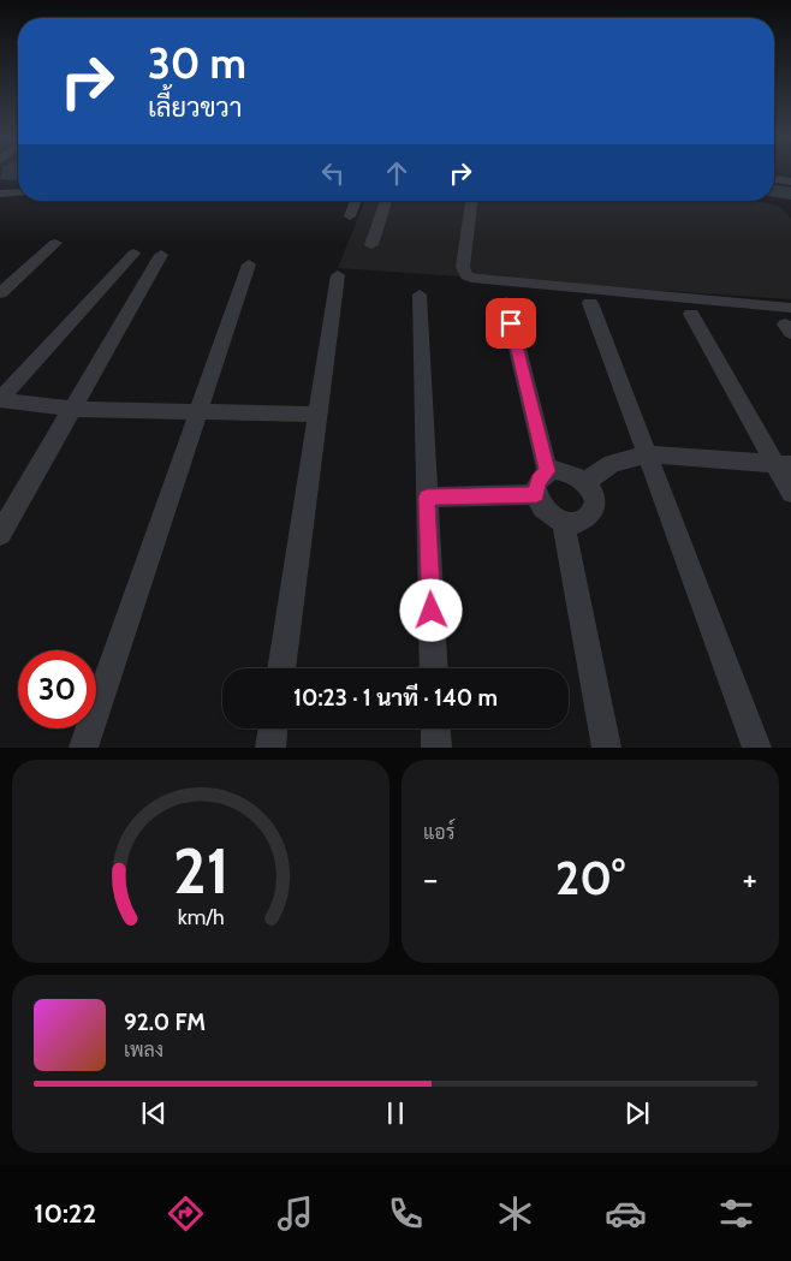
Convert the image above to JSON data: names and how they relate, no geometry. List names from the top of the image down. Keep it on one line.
{"page":{"turn":["30 m","เลี้ยวขวา"],"limit":"30","trip":"10:23 · 1 นาที · 140 m","tile":"แอร์","heat":["−","20°","+"],"song":["92.0 FM","เพลง"],"tabs":"10:22","gauge":["21","km/h"]}}
